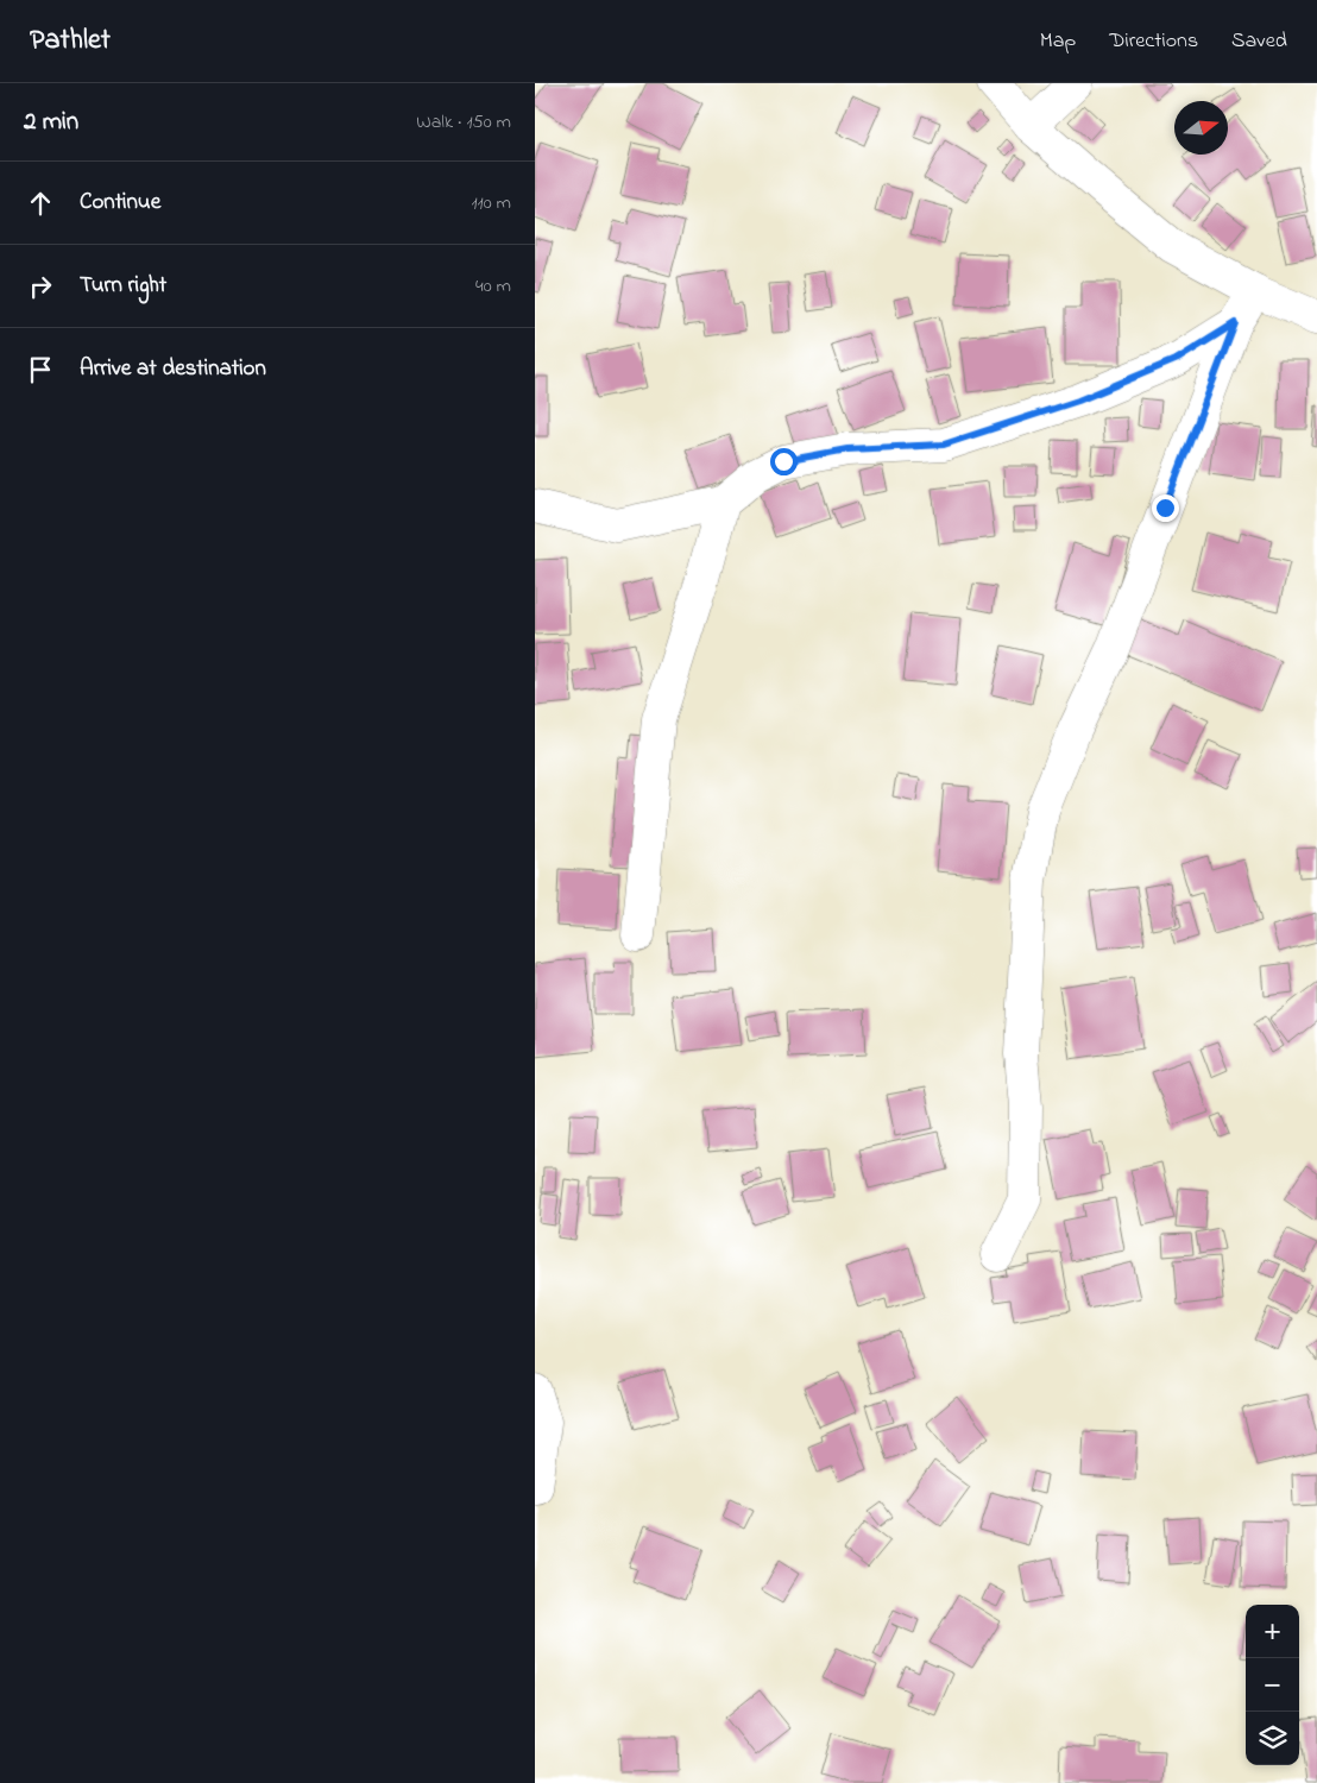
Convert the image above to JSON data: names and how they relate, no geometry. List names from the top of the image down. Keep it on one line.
{"north":"right","page":{"header":"Pathlet","nav":["Map","Directions","Saved"],"heading":["2 min","Walk · 150 m"],"list":[["Continue","110 m"],["Turn right","40 m"],"Arrive at destination"],"map_buttons":["+","−"]}}
